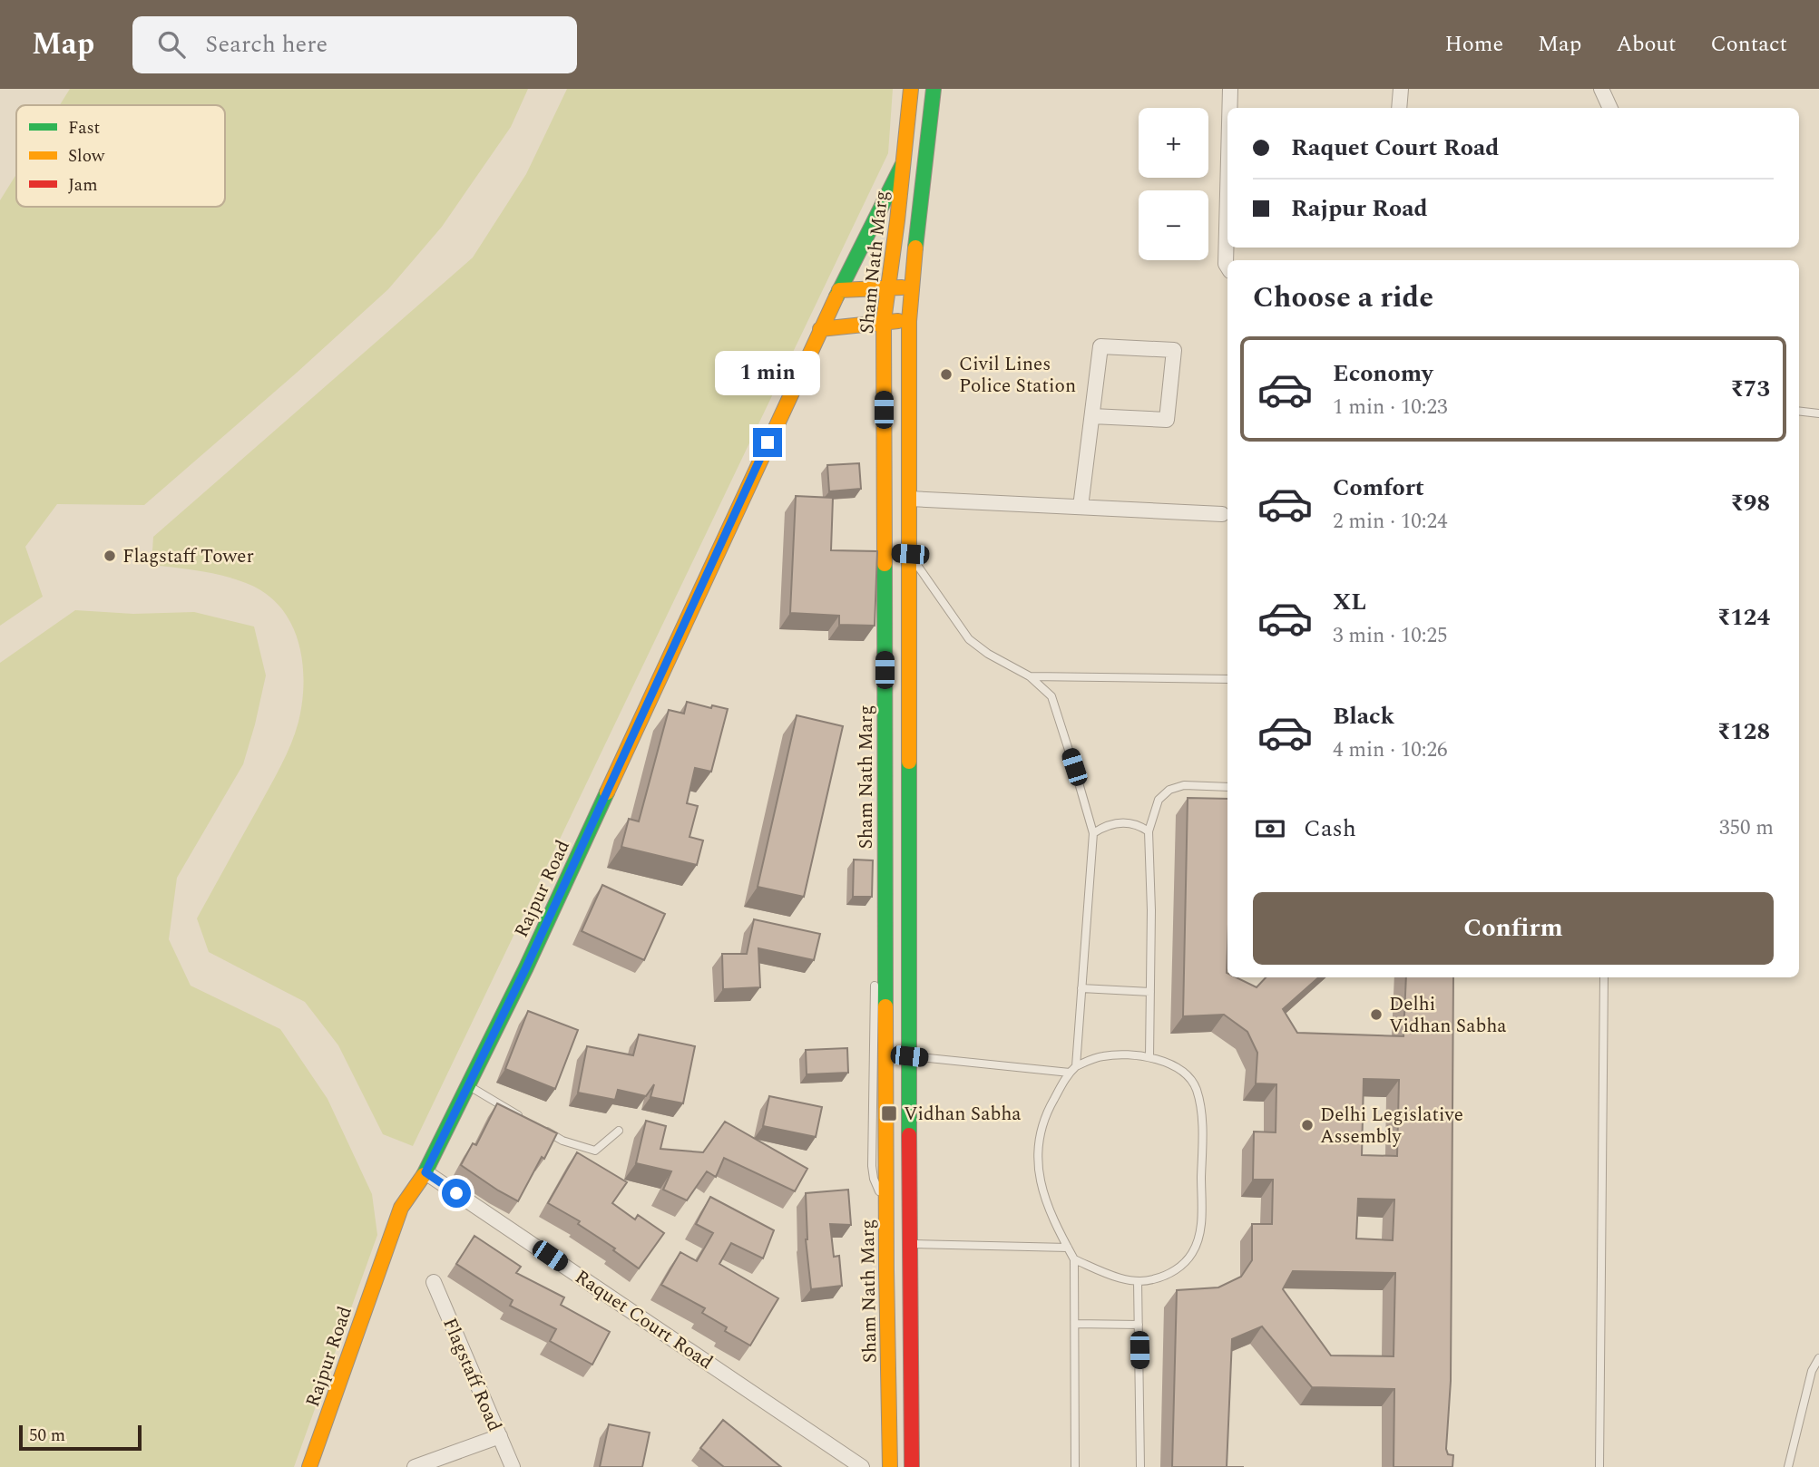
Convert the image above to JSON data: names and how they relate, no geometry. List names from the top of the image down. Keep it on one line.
{"streets":{"main road":["Sham Nath Marg","Rajpur Road"],"street":["Raquet Court Road","Flagstaff Road"]},"crossings":[["Sham Nath Marg","Rajpur Road"],["Rajpur Road","Raquet Court Road"]],"places":{"other":["Civil Lines Police Station","Flagstaff Tower","Delhi Vidhan Sabha","Delhi Legislative Assembly"],"transit":["Vidhan Sabha"]},"legend":["Fast","Slow","Jam"],"scale_bar":"50 m","page":{"header":"Map","search":"Search here","nav":["Home","Map","About","Contact"],"map_buttons":["+","−"],"banner":["Raquet Court Road","Rajpur Road"],"heading":"Choose a ride","list":[{"name":"Economy","note":"1 min · 10:23","value":"₹73"},{"name":"Comfort","note":"2 min · 10:24","value":"₹98"},{"name":"XL","note":"3 min · 10:25","value":"₹124"},{"name":"Black","note":"4 min · 10:26","value":"₹128"}],"bubble":"1 min","pay":["Cash","350 m"],"buttons":"Confirm","scale":"50 m"}}
